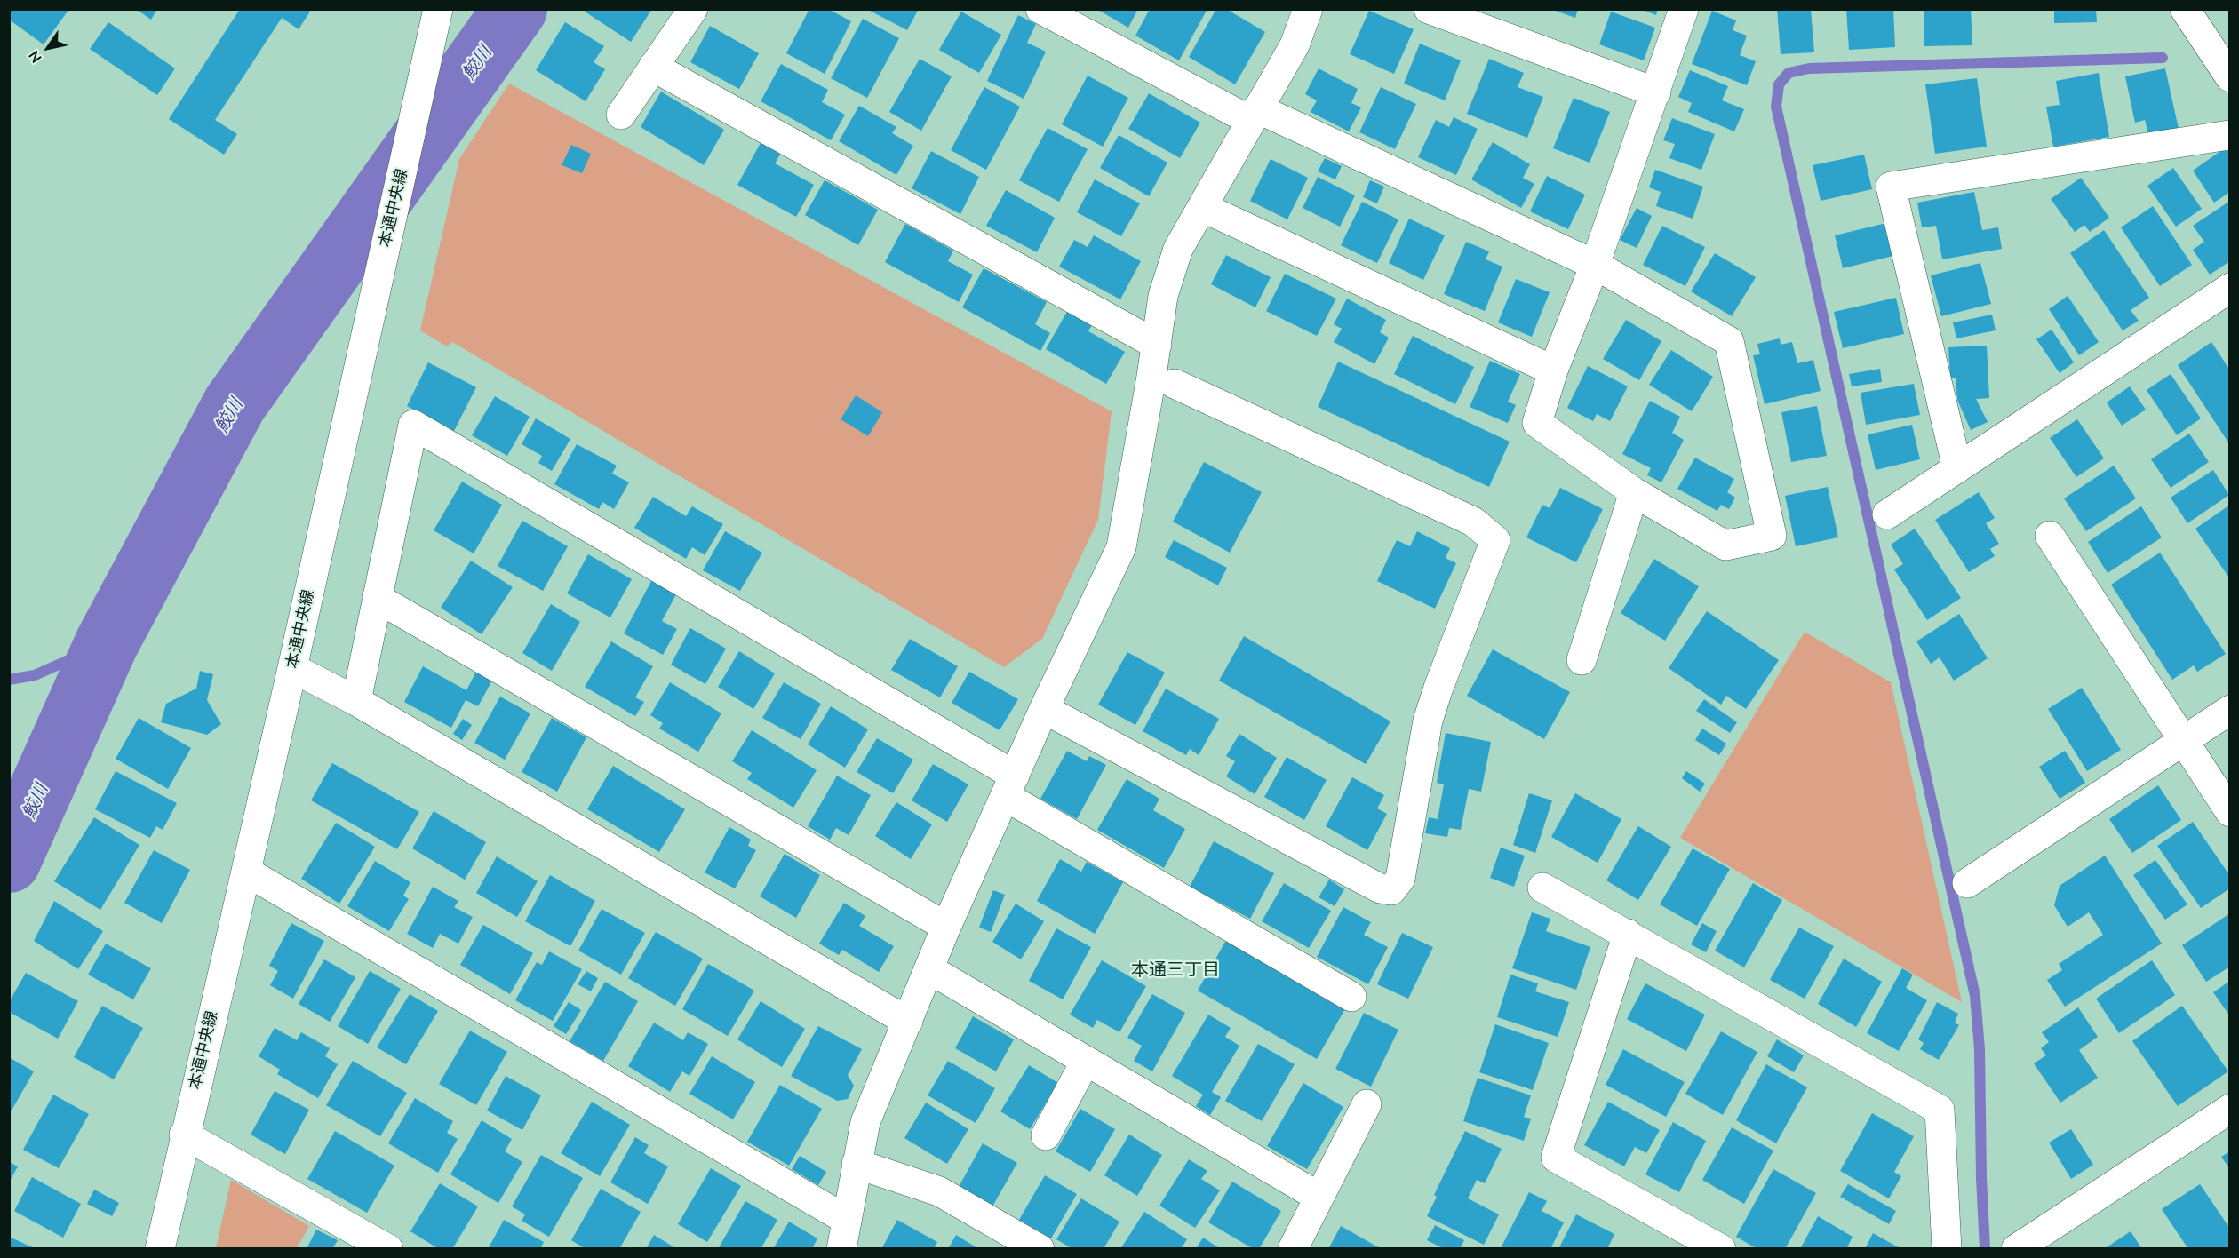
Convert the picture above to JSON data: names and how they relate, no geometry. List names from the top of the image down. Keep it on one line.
{"streets":{"street":["本通中央線"]},"districts":["本通三丁目"],"water":["鮫川"],"north":"bottom left"}
